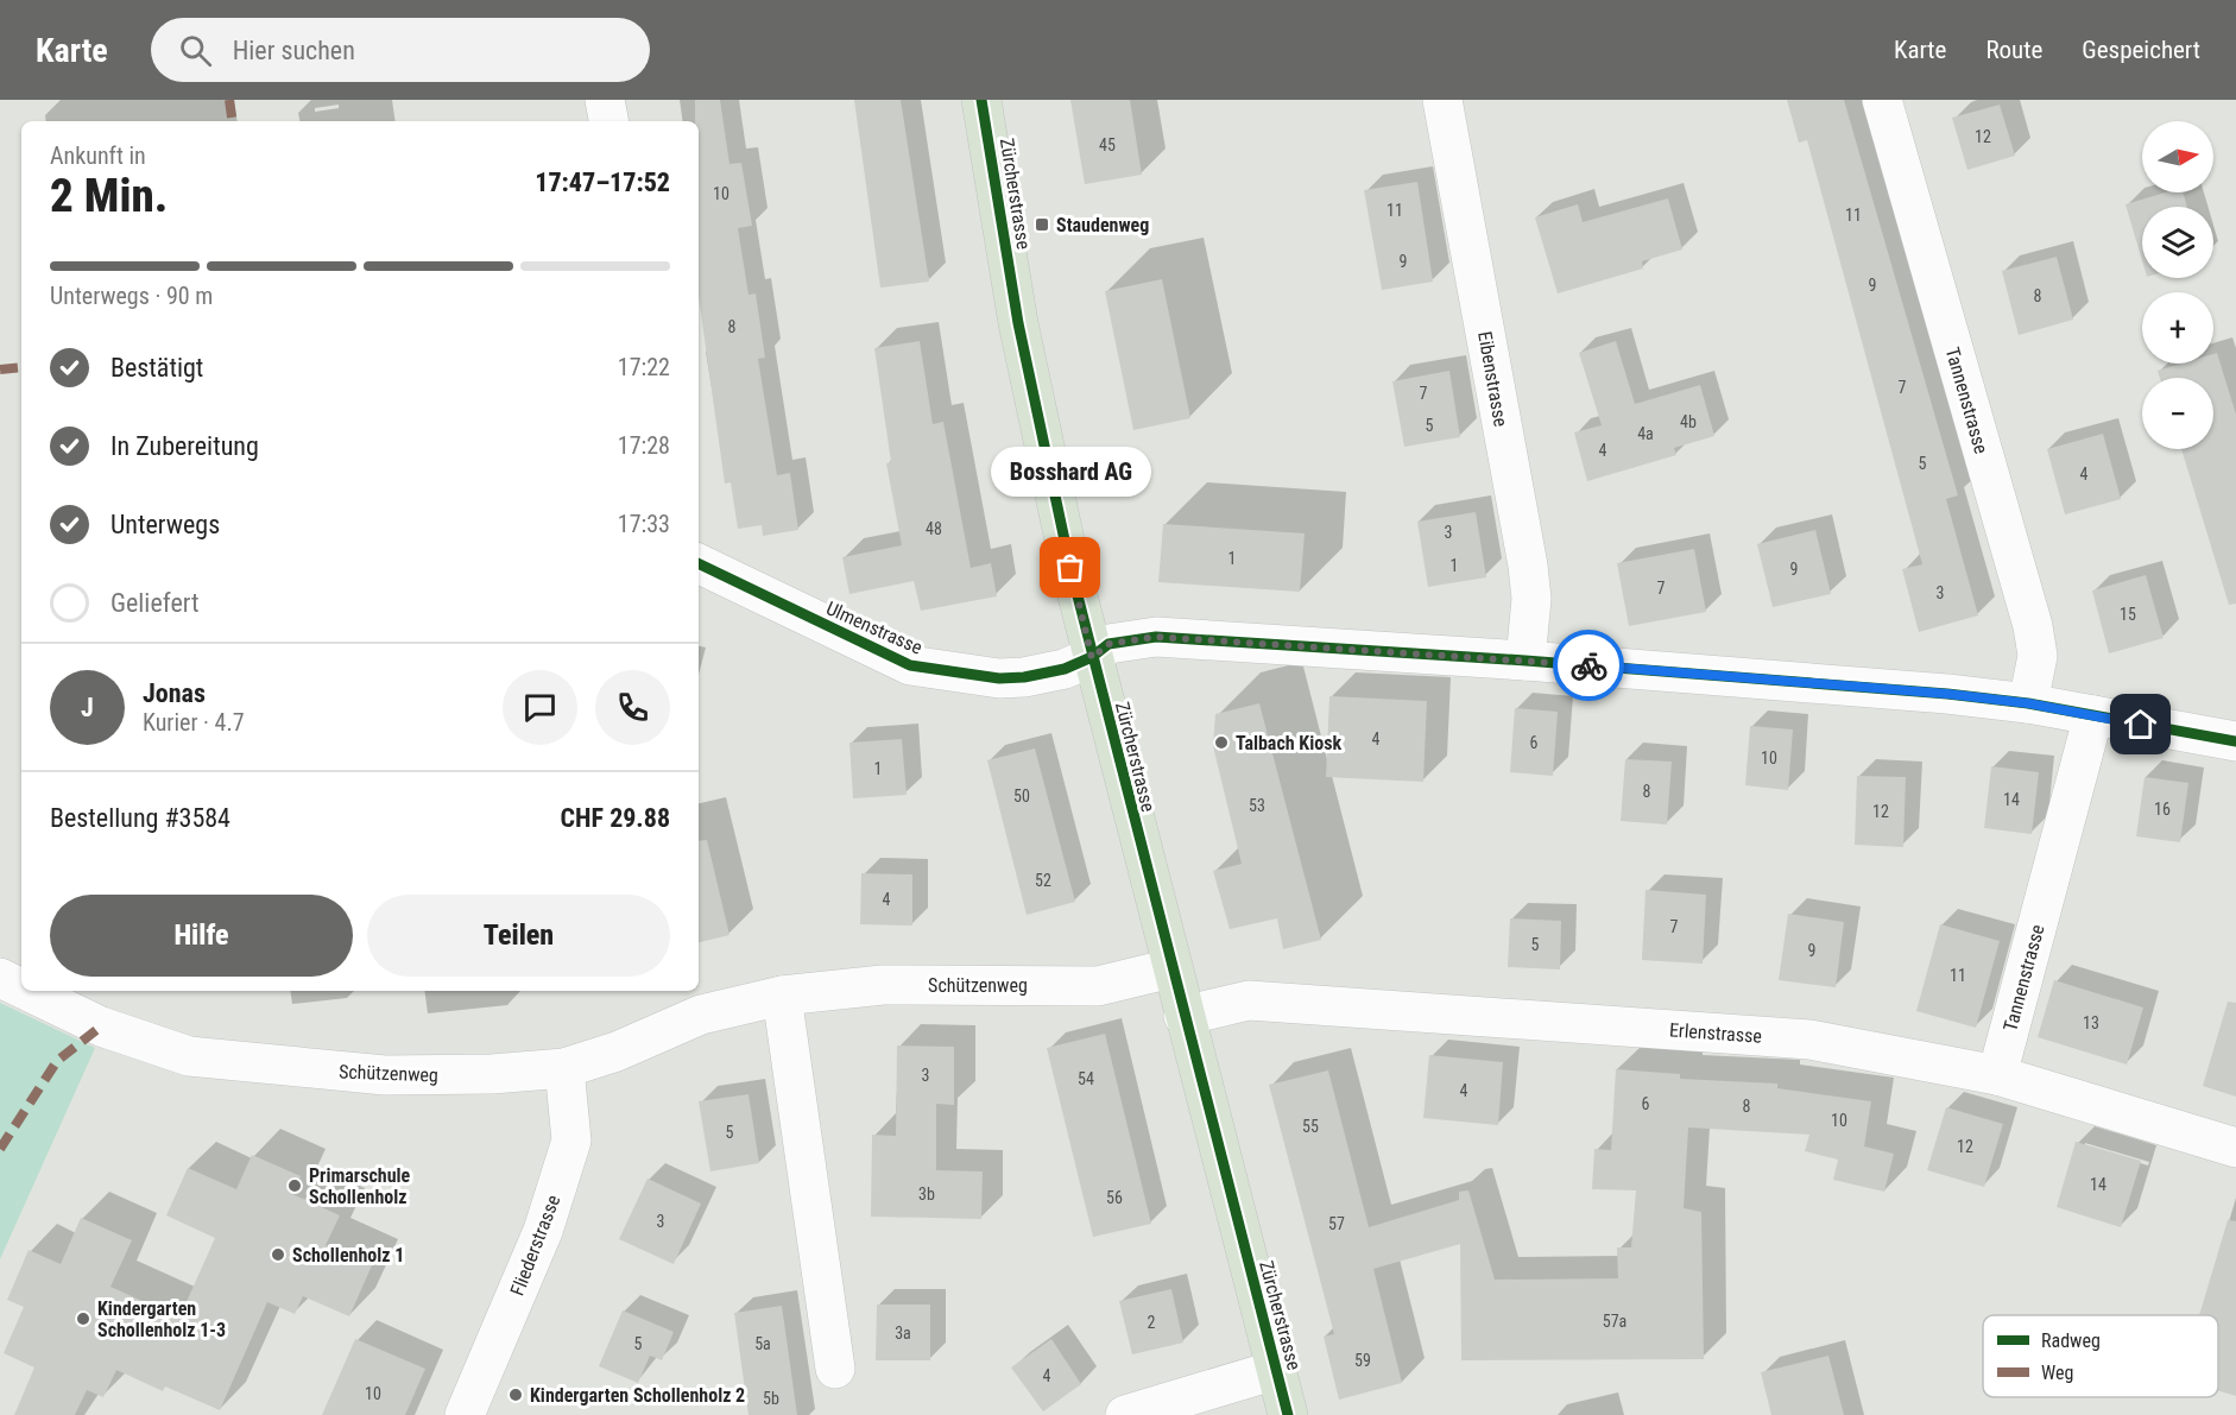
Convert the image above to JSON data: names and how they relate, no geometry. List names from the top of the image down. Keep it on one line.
{"streets":{"main road":["Zürcherstrasse"],"street":["Eibenstrasse","Tannenstrasse","Ulmenstrasse","Schützenweg","Erlenstrasse","Fliederstrasse"]},"crossings":[["Zürcherstrasse","Ulmenstrasse"],["Zürcherstrasse","Schützenweg"],["Zürcherstrasse","Erlenstrasse"],["Eibenstrasse","Ulmenstrasse"],["Tannenstrasse","Ulmenstrasse"],["Tannenstrasse","Erlenstrasse"],["Schützenweg","Fliederstrasse"]],"places":{"transit":["Staudenweg"],"other":["Bosshard AG","Talbach Kiosk","Primarschule Schollenholz","Schollenholz 1","Kindergarten Schollenholz 1-3","Kindergarten Schollenholz 2"]},"house_numbers":["12","45","10","11","11","9","9","8","8","7","7","4b","5","4a","4","5","4","48","3","1","1","9","7","3","15","4","6","10","1","8","50","14","53","16","12","52","4","7","5","9","11","13","3","54","4","6","8","10","55","5","12","14","3b","56","3","57","57a","2","3a","5","5a","59","4","10","5b"],"legend":["Radweg","Weg"],"north":"right","page":{"header":"Karte","search":"Hier suchen","nav":["Karte","Route","Gespeichert"],"map_buttons":["+","−"],"heading":["2 Min.","Ankunft in","17:47–17:52"],"panel":["Jonas","Kurier · 4.7","Bestellung #3584","CHF 29.88"],"bar":"Unterwegs · 90 m","list":[["Bestätigt","17:22"],["In Zubereitung","17:28"],["Unterwegs","17:33"],"Geliefert"],"bubble":"Bosshard AG","round":"J","buttons":["Hilfe","Teilen"]}}
